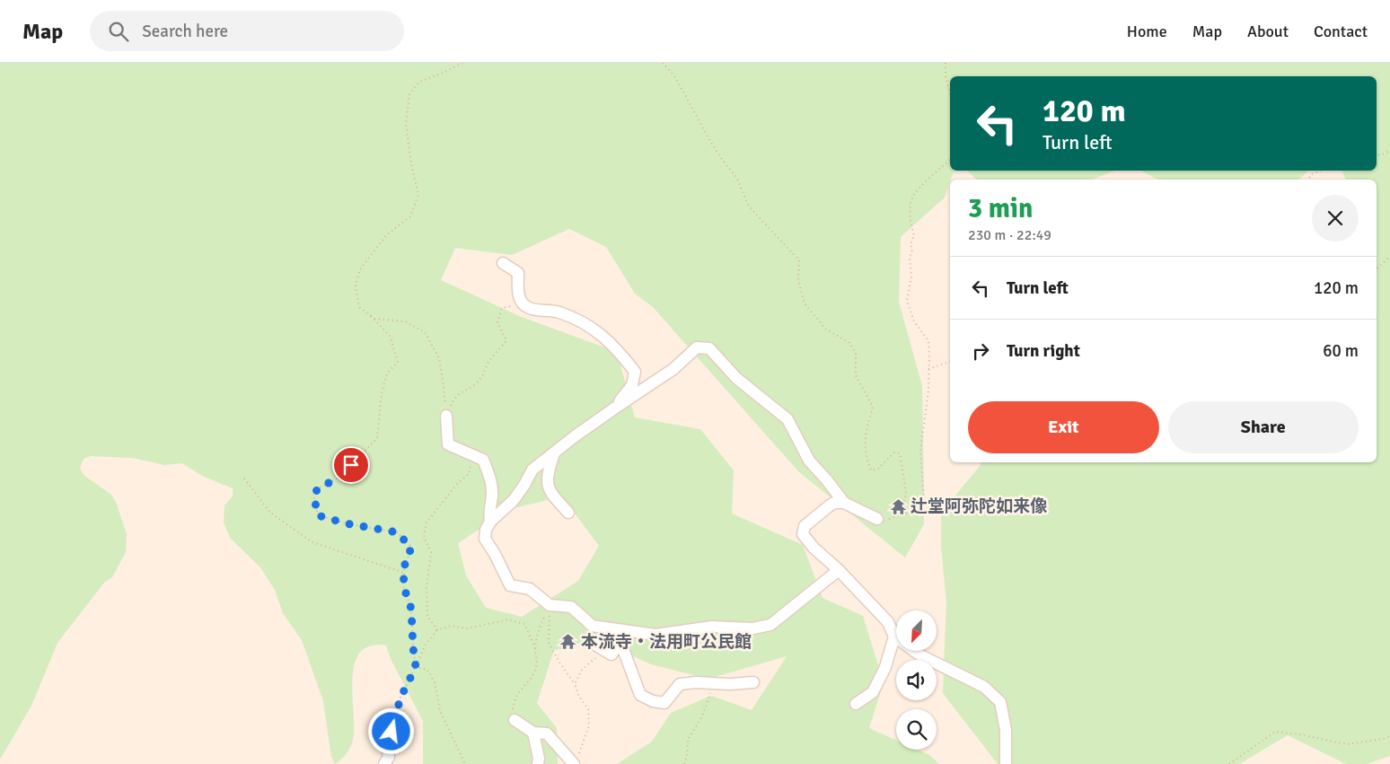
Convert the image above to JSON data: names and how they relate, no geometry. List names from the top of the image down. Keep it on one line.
{"places":{"temple":["辻堂阿弥陀如来像","本流寺・法用町公民館"]},"north":"bottom left","page":{"header":"Map","search":"Search here","nav":["Home","Map","About","Contact"],"turn":["120 m","Turn left"],"heading":["3 min","230 m · 22:49"],"list":[{"name":"Turn left","value":"120 m"},{"name":"Turn right","value":"60 m"}],"buttons":["Exit","Share"]}}
